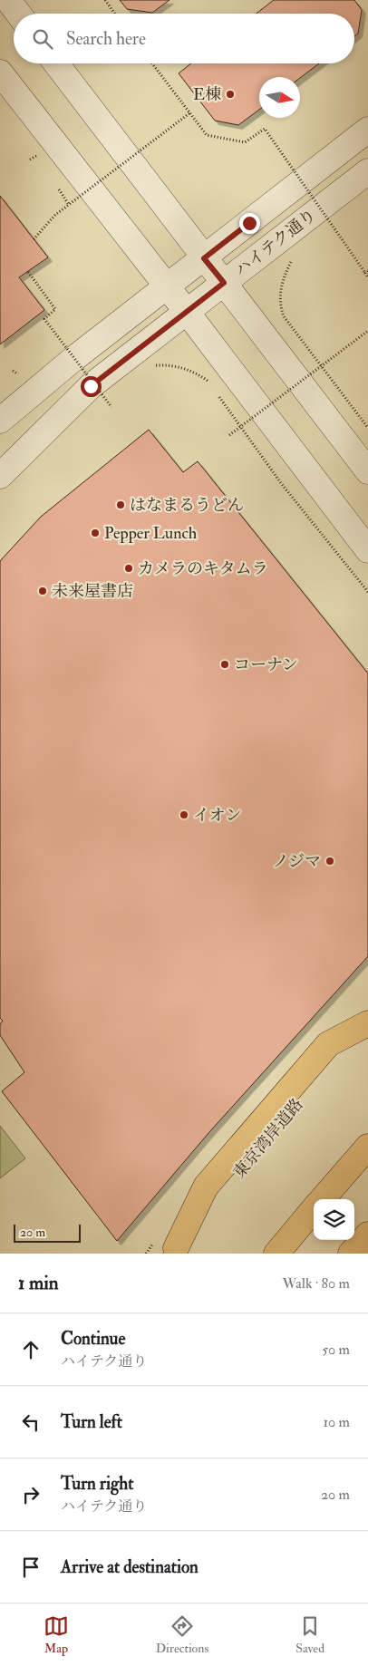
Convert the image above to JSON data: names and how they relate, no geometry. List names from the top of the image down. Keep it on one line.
{"streets":{"highway":["東京湾岸道路"],"street":["ハイテク通り"]},"places":["E棟","はなまるうどん","Pepper Lunch","カメラのキタムラ","未来屋書店","コーナン","イオン","ノジマ"],"scale_bar":"20 m","north":"right","page":{"search":"Search here","scale":"20 m","heading":["1 min","Walk · 80 m"],"list":[["Continue","ハイテク通り","50 m"],["Turn left","10 m"],["Turn right","ハイテク通り","20 m"],"Arrive at destination"],"nav":["Map","Directions","Saved"]}}
